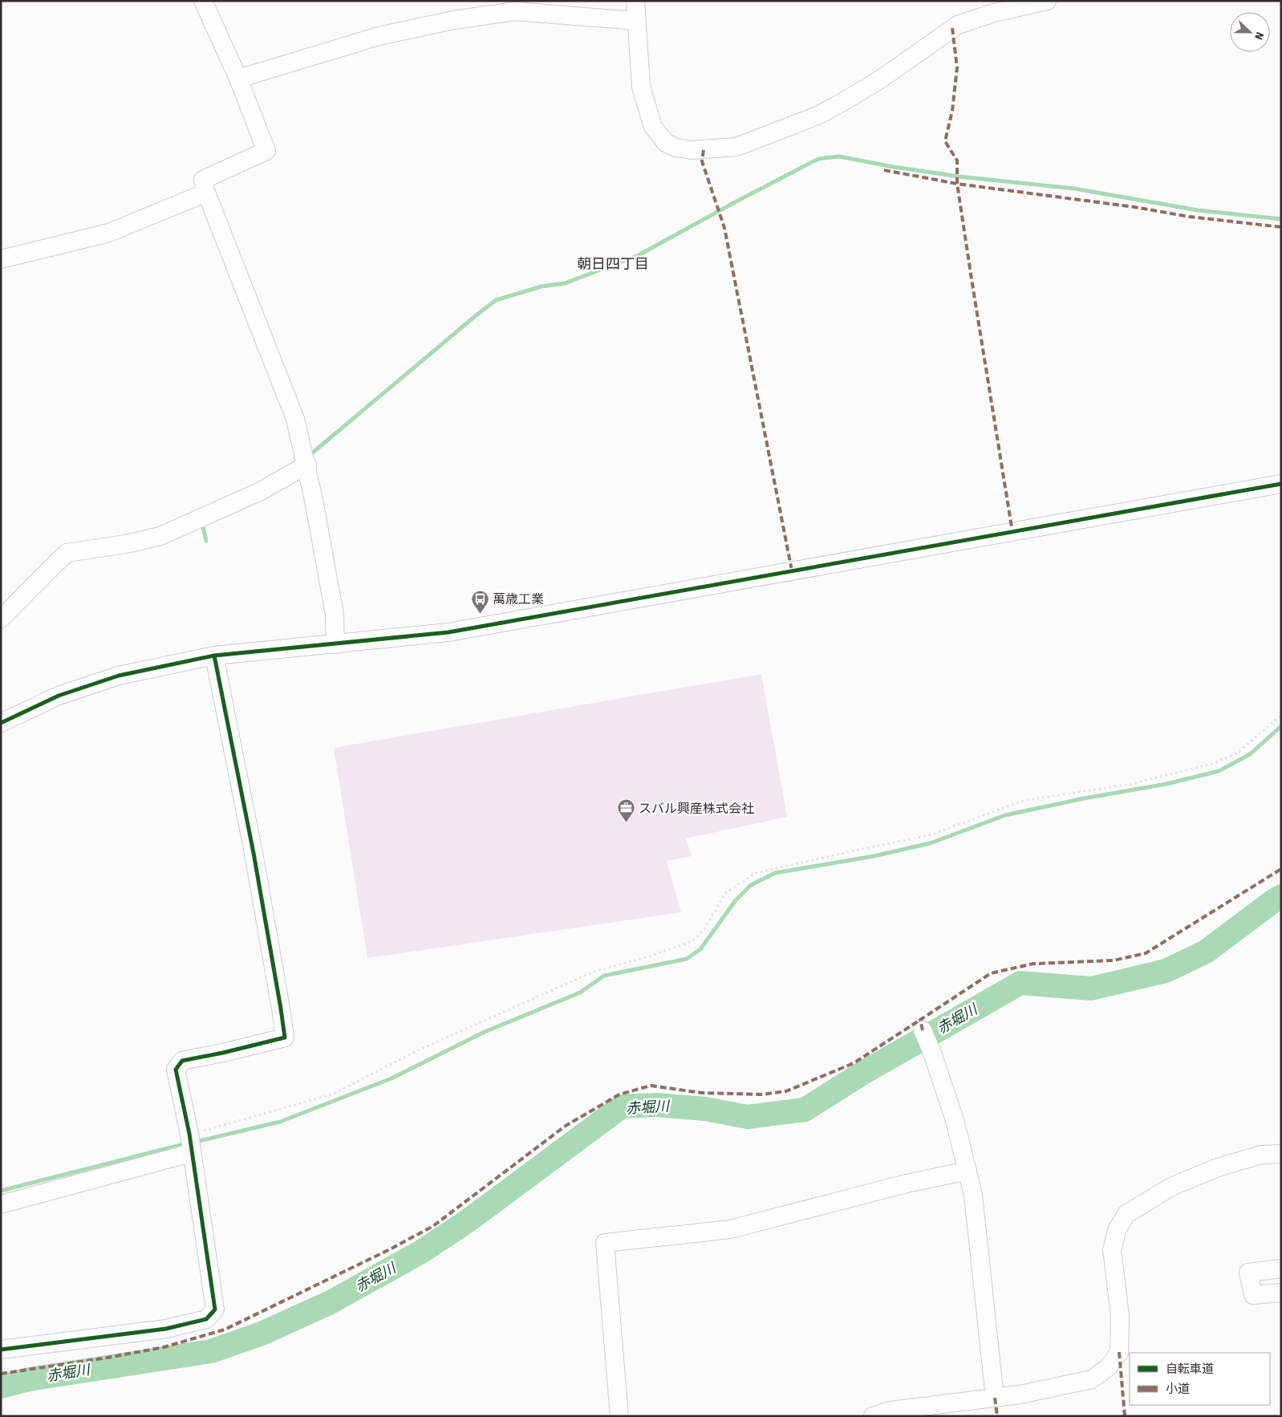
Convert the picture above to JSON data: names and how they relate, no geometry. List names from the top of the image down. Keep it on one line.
{"districts":["朝日四丁目"],"water":["赤堀川"],"places":{"bus stop":["萬歳工業"],"office":["スバル興産株式会社"]},"legend":["自転車道","小道"],"north":"right"}
